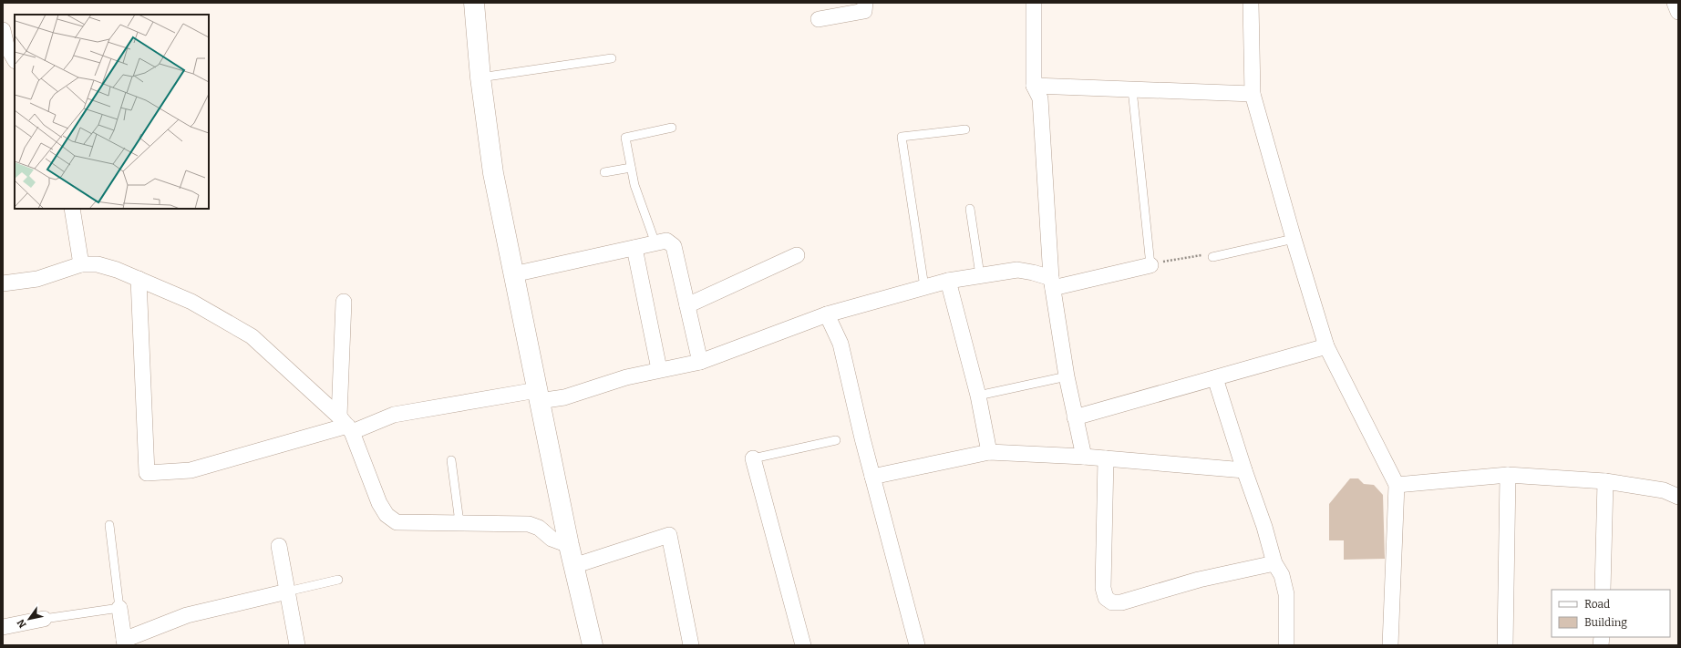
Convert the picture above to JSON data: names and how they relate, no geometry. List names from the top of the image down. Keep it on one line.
{"legend":["Road","Building"],"north":"bottom left"}
